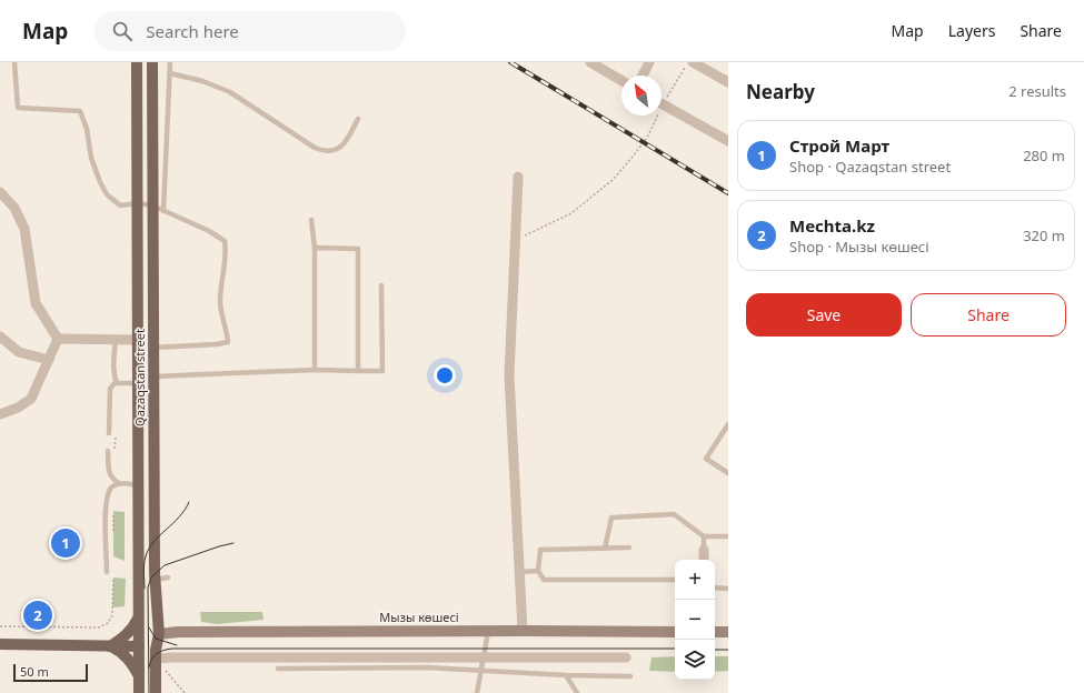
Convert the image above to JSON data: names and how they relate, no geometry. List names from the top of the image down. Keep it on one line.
{"streets":{"main road":["Qazaqstan street","Мызы көшесі"]},"crossings":[["Qazaqstan street","Мызы көшесі"]],"scale_bar":"50 m","north":"top left","page":{"header":"Map","search":"Search here","nav":["Map","Layers","Share"],"heading":["Nearby","2 results"],"list":[{"mark":"1","name":"Строй Март","note":"Shop · Qazaqstan street","value":"280 m"},{"mark":"2","name":"Mechta.kz","note":"Shop · Мызы көшесі","value":"320 m"}],"buttons":["Save","Share"],"pins":["1","2"],"map_buttons":["+","−"],"scale":"50 m"}}
